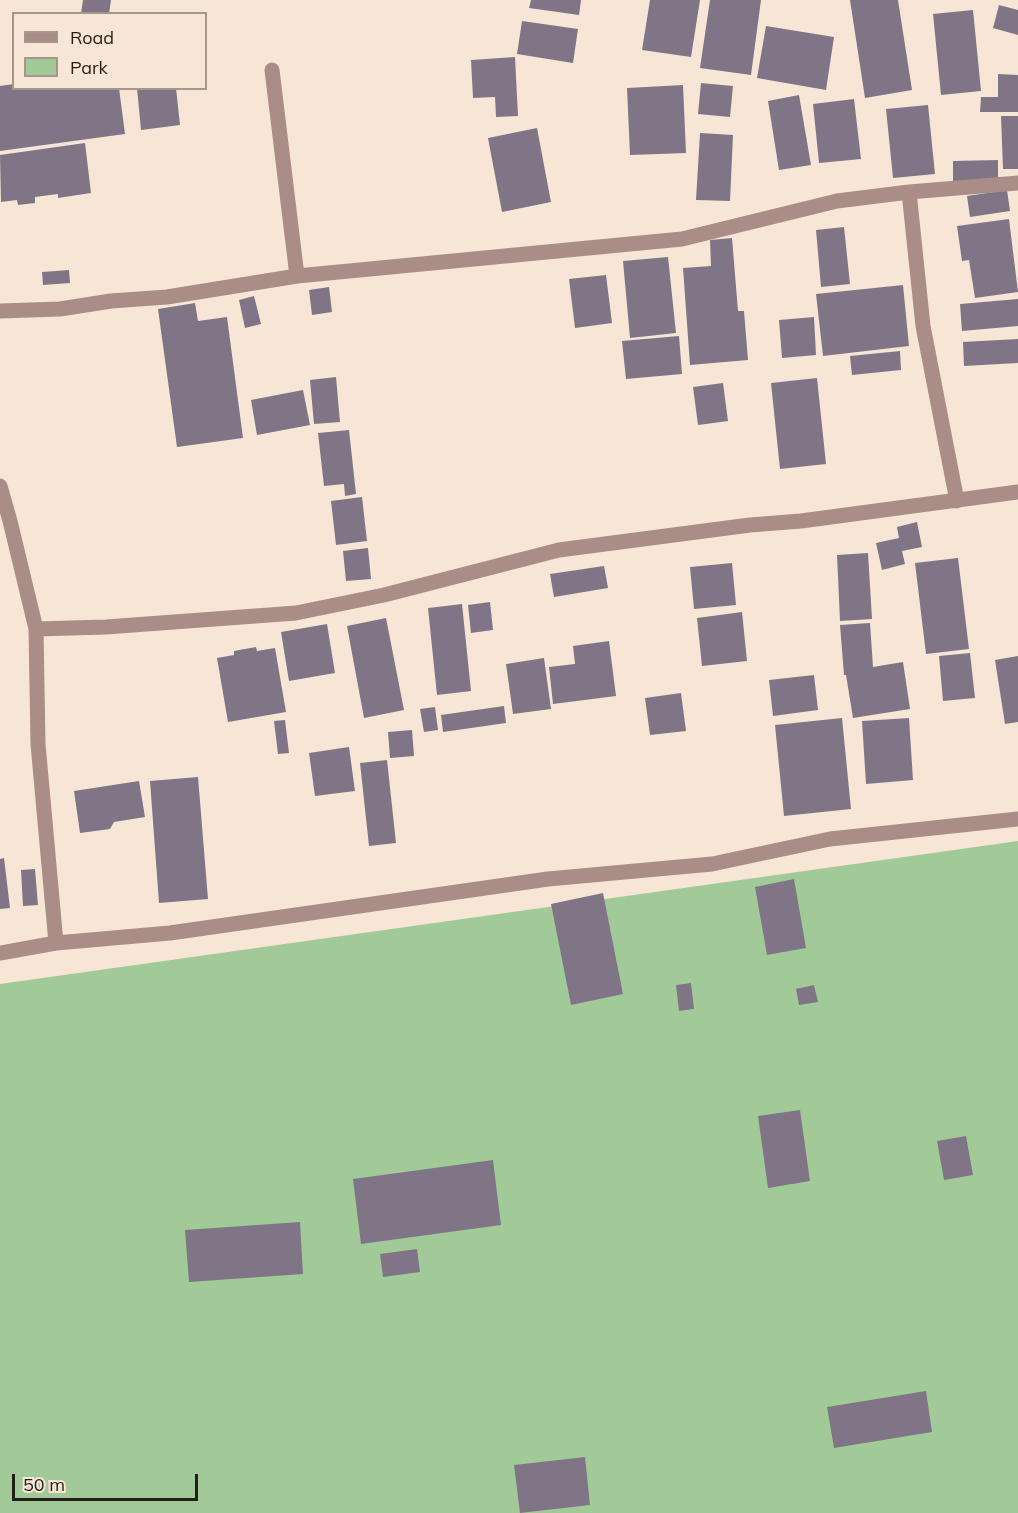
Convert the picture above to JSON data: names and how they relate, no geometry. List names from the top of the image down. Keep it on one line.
{"legend":["Road","Park"],"scale_bar":"50 m"}
